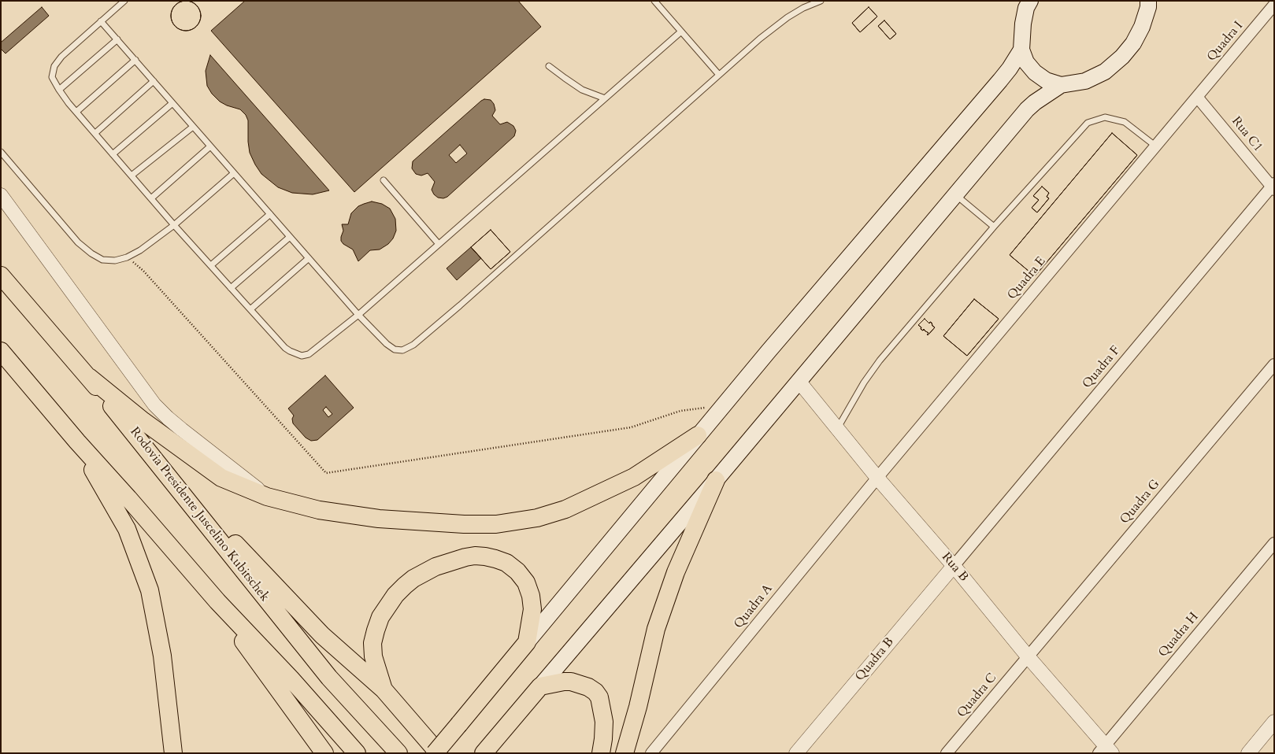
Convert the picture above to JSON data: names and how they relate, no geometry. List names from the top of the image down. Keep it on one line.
{"streets":{"highway":["Rodovia Presidente Juscelino Kubitschek"],"street":["Quadra I","Rua C1","Quadra E","Quadra F","Quadra G","Rua B","Quadra A","Quadra H","Quadra B","Quadra C"]},"crossings":[["Quadra I","Rua C1"],["Quadra I","Quadra E"],["Rua C1","Quadra E"],["Rua C1","Quadra F"],["Quadra E","Rua B"],["Quadra E","Quadra A"],["Quadra F","Rua B"],["Quadra F","Quadra B"],["Quadra G","Rua B"],["Quadra G","Quadra C"],["Rua B","Quadra A"],["Rua B","Quadra H"],["Rua B","Quadra B"],["Rua B","Quadra C"]]}
